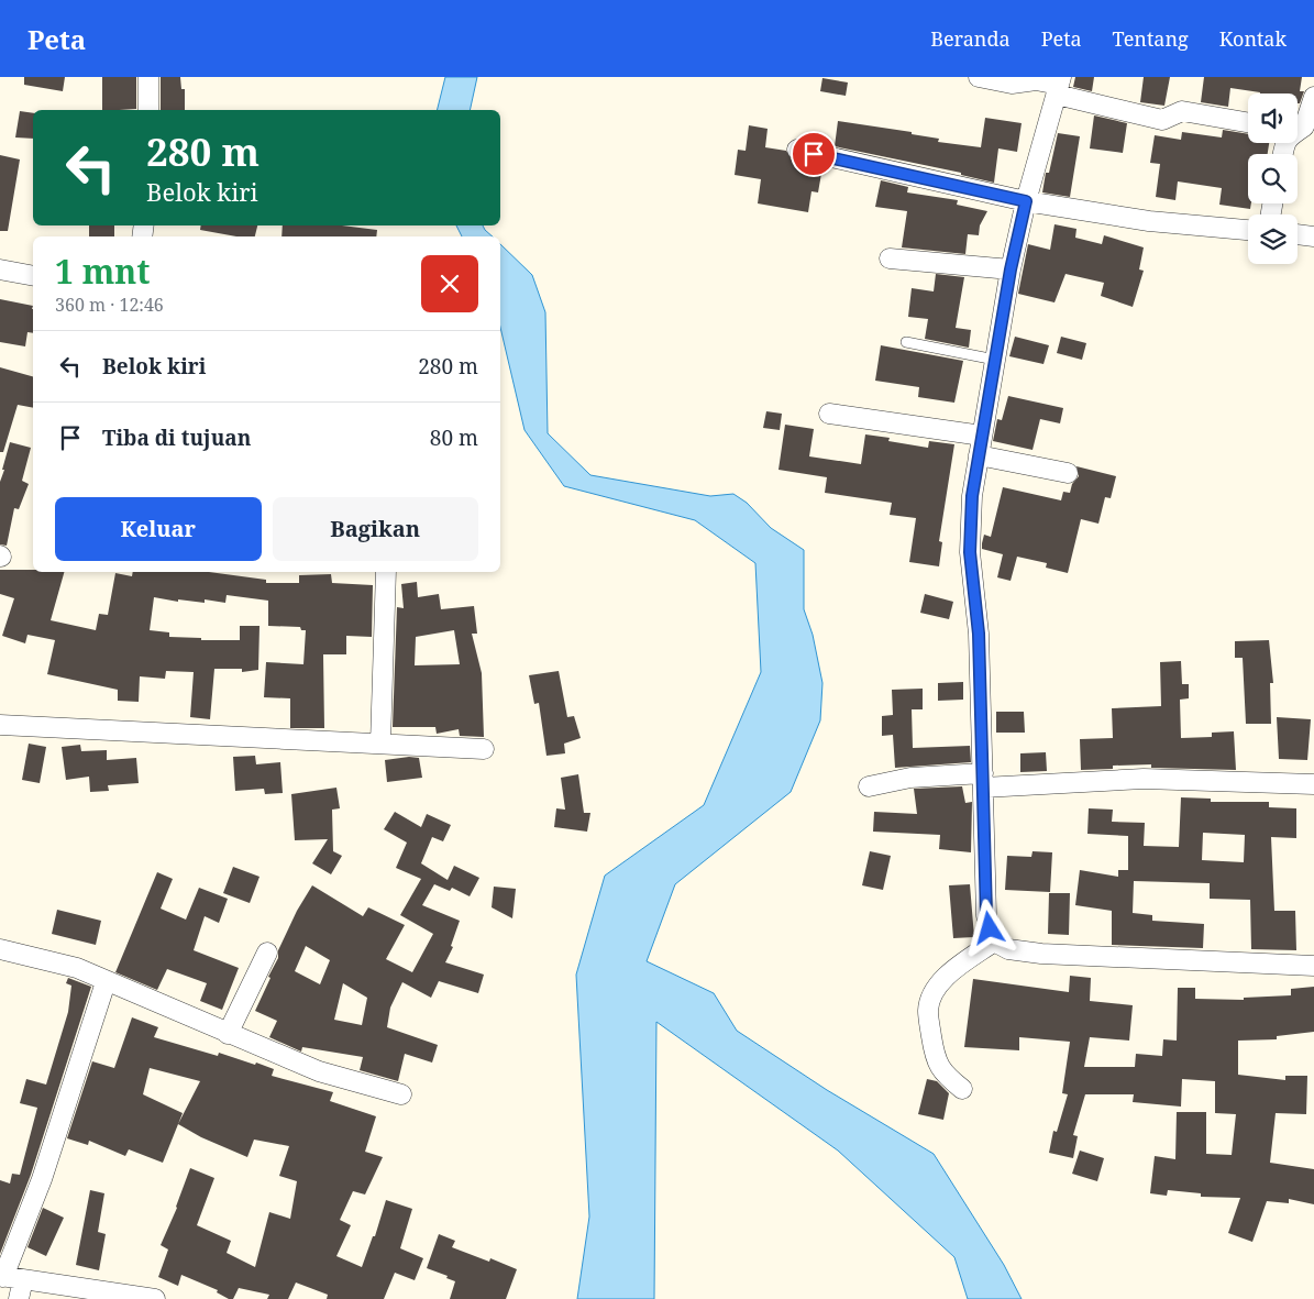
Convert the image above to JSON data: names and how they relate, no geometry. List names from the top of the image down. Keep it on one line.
{"page":{"header":"Peta","nav":["Beranda","Peta","Tentang","Kontak"],"turn":["280 m","Belok kiri"],"heading":["1 mnt","360 m · 12:46"],"list":[{"name":"Belok kiri","value":"280 m"},{"name":"Tiba di tujuan","value":"80 m"}],"buttons":["Keluar","Bagikan"]}}
